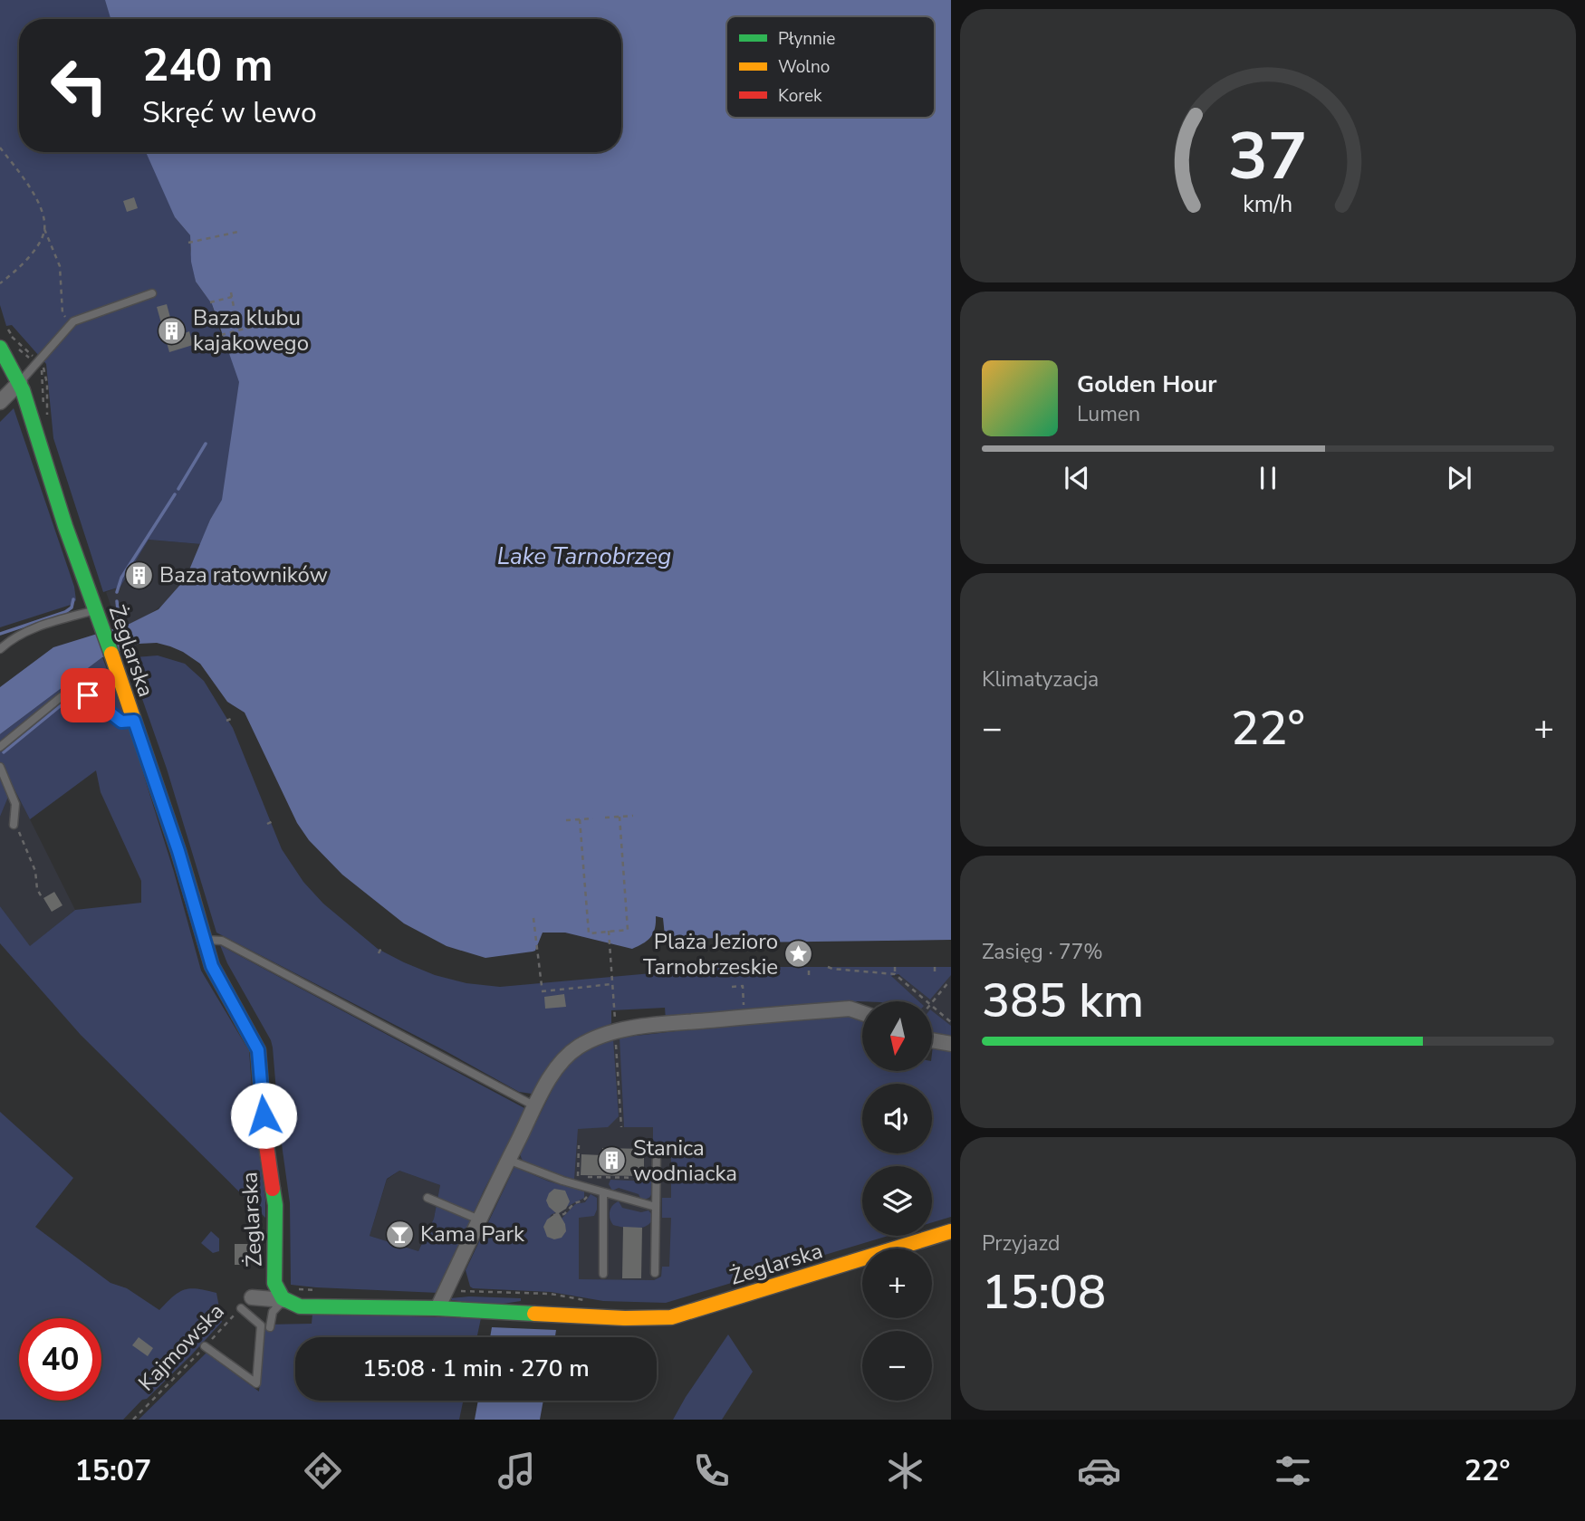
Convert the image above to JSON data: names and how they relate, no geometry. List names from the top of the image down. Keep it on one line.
{"streets":{"street":["Żeglarska"],"path":["Kajmowska"]},"water":["Lake Tarnobrzeg"],"places":{"building":["Baza klubu kajakowego","Baza ratowników","Stanica wodniacka"],"place":["Plaża Jezioro Tarnobrzeskie"],"bar":["Kama Park"]},"legend":["Płynnie","Wolno","Korek"],"north":"bottom","page":{"turn":["240 m","Skręć w lewo"],"song":["Golden Hour","Lumen"],"tile":["Klimatyzacja",["Zasięg · 77%","385 km"],["Przyjazd","15:08"]],"heat":["−","22°","+"],"map_buttons":["+","−"],"limit":"40","trip":"15:08 · 1 min · 270 m","tabs":["15:07","22°"],"gauge":["37","km/h"]}}
